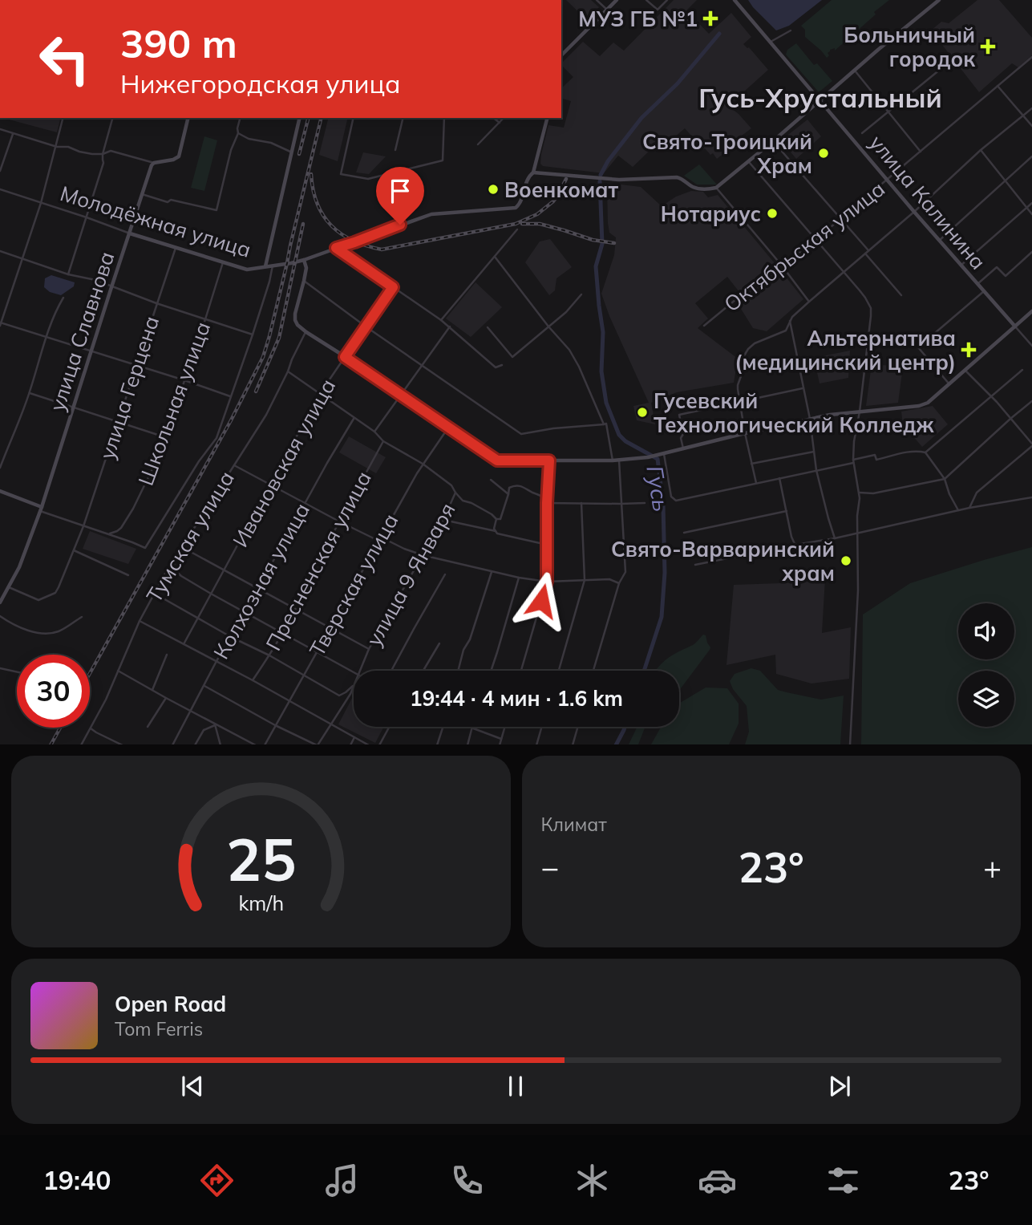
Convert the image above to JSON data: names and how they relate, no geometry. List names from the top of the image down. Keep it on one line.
{"streets":{"main road":["улица Калинина","Молодёжная улица","улица Славнова"],"street":["Октябрьская улица","улица Герцена","Школьная улица","Ивановская улица","Тумская улица","Пресненская улица","улица 9 Января","Колхозная улица","Тверская улица"]},"crossings":[["улица Калинина","Октябрьская улица"],["Молодёжная улица","улица Славнова"],["Молодёжная улица","улица Герцена"],["Молодёжная улица","Школьная улица"],["улица Славнова","улица Герцена"]],"districts":["Гусь-Хрустальный"],"water":["Гусь"],"places":{"health":["МУЗ ГБ №1","Больничный городок","Альтернатива (медицинский центр)"],"other":["Свято-Троицкий Храм","Военкомат","Нотариус","Гусевский Технологический Колледж","Свято-Варваринский храм"]},"page":{"turn":["390 m","Нижегородская улица"],"limit":"30","trip":"19:44 · 4 мин · 1.6 km","tile":"Климат","heat":["−","23°","+"],"song":["Open Road","Tom Ferris"],"tabs":["19:40","23°"],"gauge":["25","km/h"]}}
